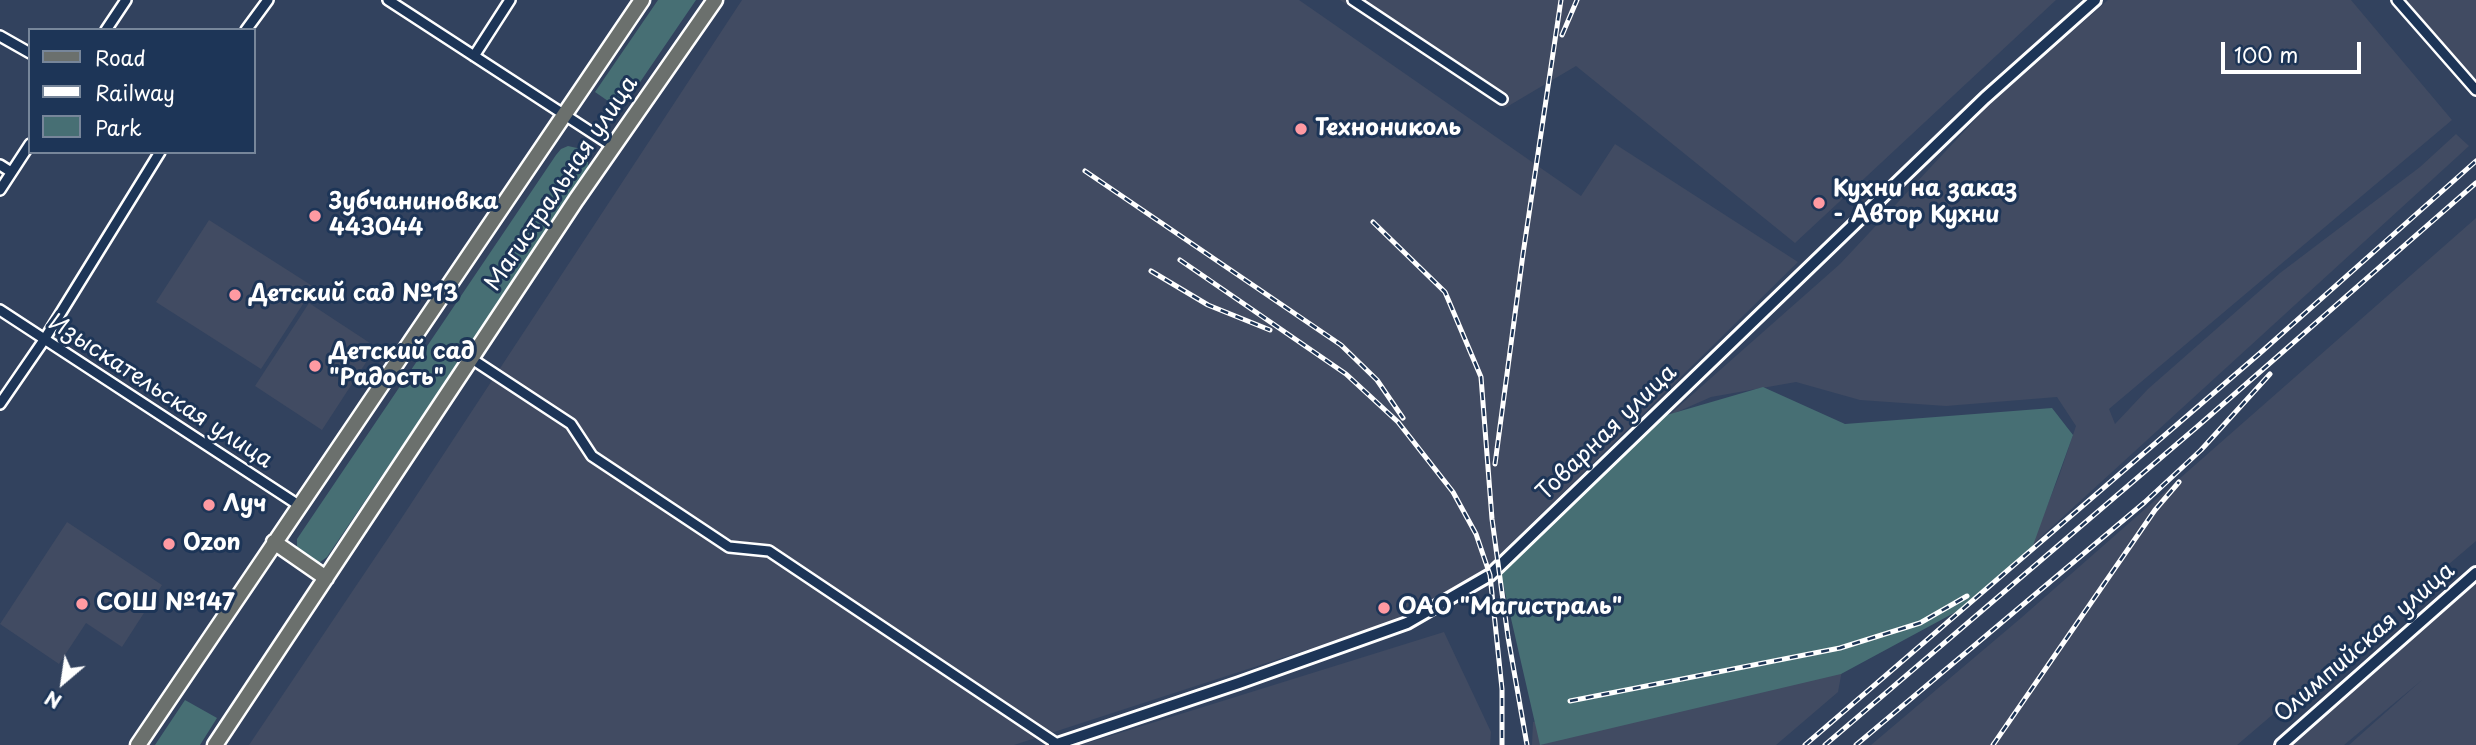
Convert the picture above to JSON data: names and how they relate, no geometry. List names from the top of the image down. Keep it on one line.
{"streets":{"main road":["Магистральная улица"],"street":["Изыскательская улица","Товарная улица","Олимпийская улица"]},"crossings":[["Магистральная улица","Изыскательская улица"]],"places":["Технониколь","Кухни на заказ - Автор Кухни","Зубчаниновка 443044","Детский сад №13","Детский сад \"Радость\"","Луч","Ozon","СОШ №147","ОАО \"Магистраль\""],"legend":["Road","Railway","Park"],"scale_bar":"100 m","north":"bottom left"}
